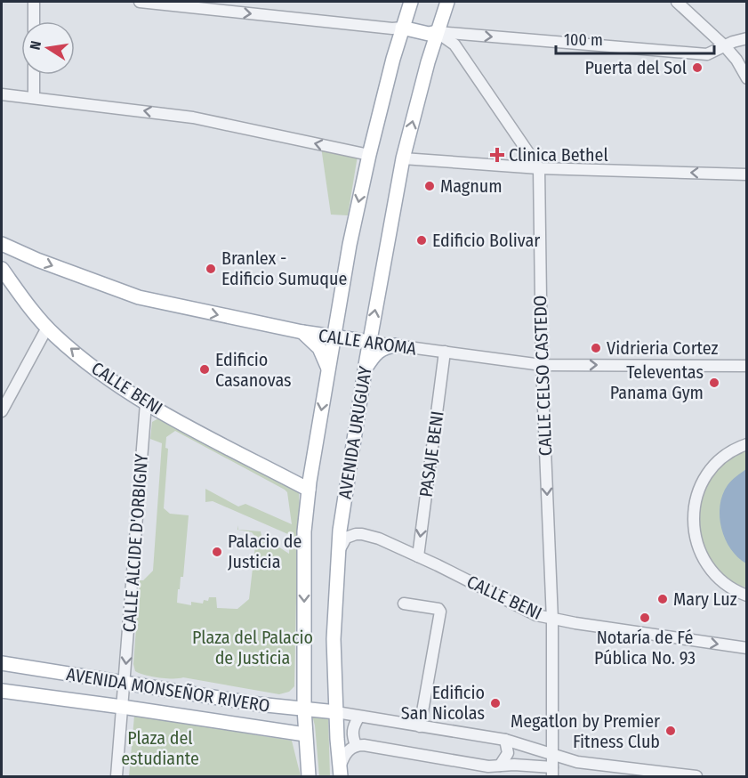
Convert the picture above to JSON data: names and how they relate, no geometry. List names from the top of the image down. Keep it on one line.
{"streets":{"main road":["CALLE AROMA","CALLE BENI","AVENIDA URUGUAY","AVENIDA MONSEÑOR RIVERO"],"street":["CALLE CELSO CASTEDO","PASAJE BENI","CALLE ALCIDE D'ORBIGNY"]},"crossings":[["CALLE AROMA","CALLE CELSO CASTEDO"],["CALLE AROMA","AVENIDA URUGUAY"],["CALLE AROMA","PASAJE BENI"],["CALLE CELSO CASTEDO","CALLE BENI"],["CALLE BENI","AVENIDA URUGUAY"],["CALLE BENI","PASAJE BENI"],["CALLE BENI","CALLE ALCIDE D'ORBIGNY"],["AVENIDA URUGUAY","AVENIDA MONSEÑOR RIVERO"],["CALLE ALCIDE D'ORBIGNY","AVENIDA MONSEÑOR RIVERO"]],"one_way":["CALLE AROMA","CALLE CELSO CASTEDO","PASAJE BENI","CALLE ALCIDE D'ORBIGNY"],"parks":["Plaza del Palacio de Justicia","Plaza del estudiante"],"places":{"other":["Puerta del Sol","Magnum","Edificio Bolivar","Branlex - Edificio Sumuque","Vidrieria Cortez","Edificio Casanovas","Televentas Panama Gym","Palacio de Justicia","Mary Luz","Notaría de Fé Pública No. 93","Edificio San Nicolas","Megatlon by Premier Fitness Club"],"health":["Clinica Bethel"]},"scale_bar":"100 m","north":"left"}
